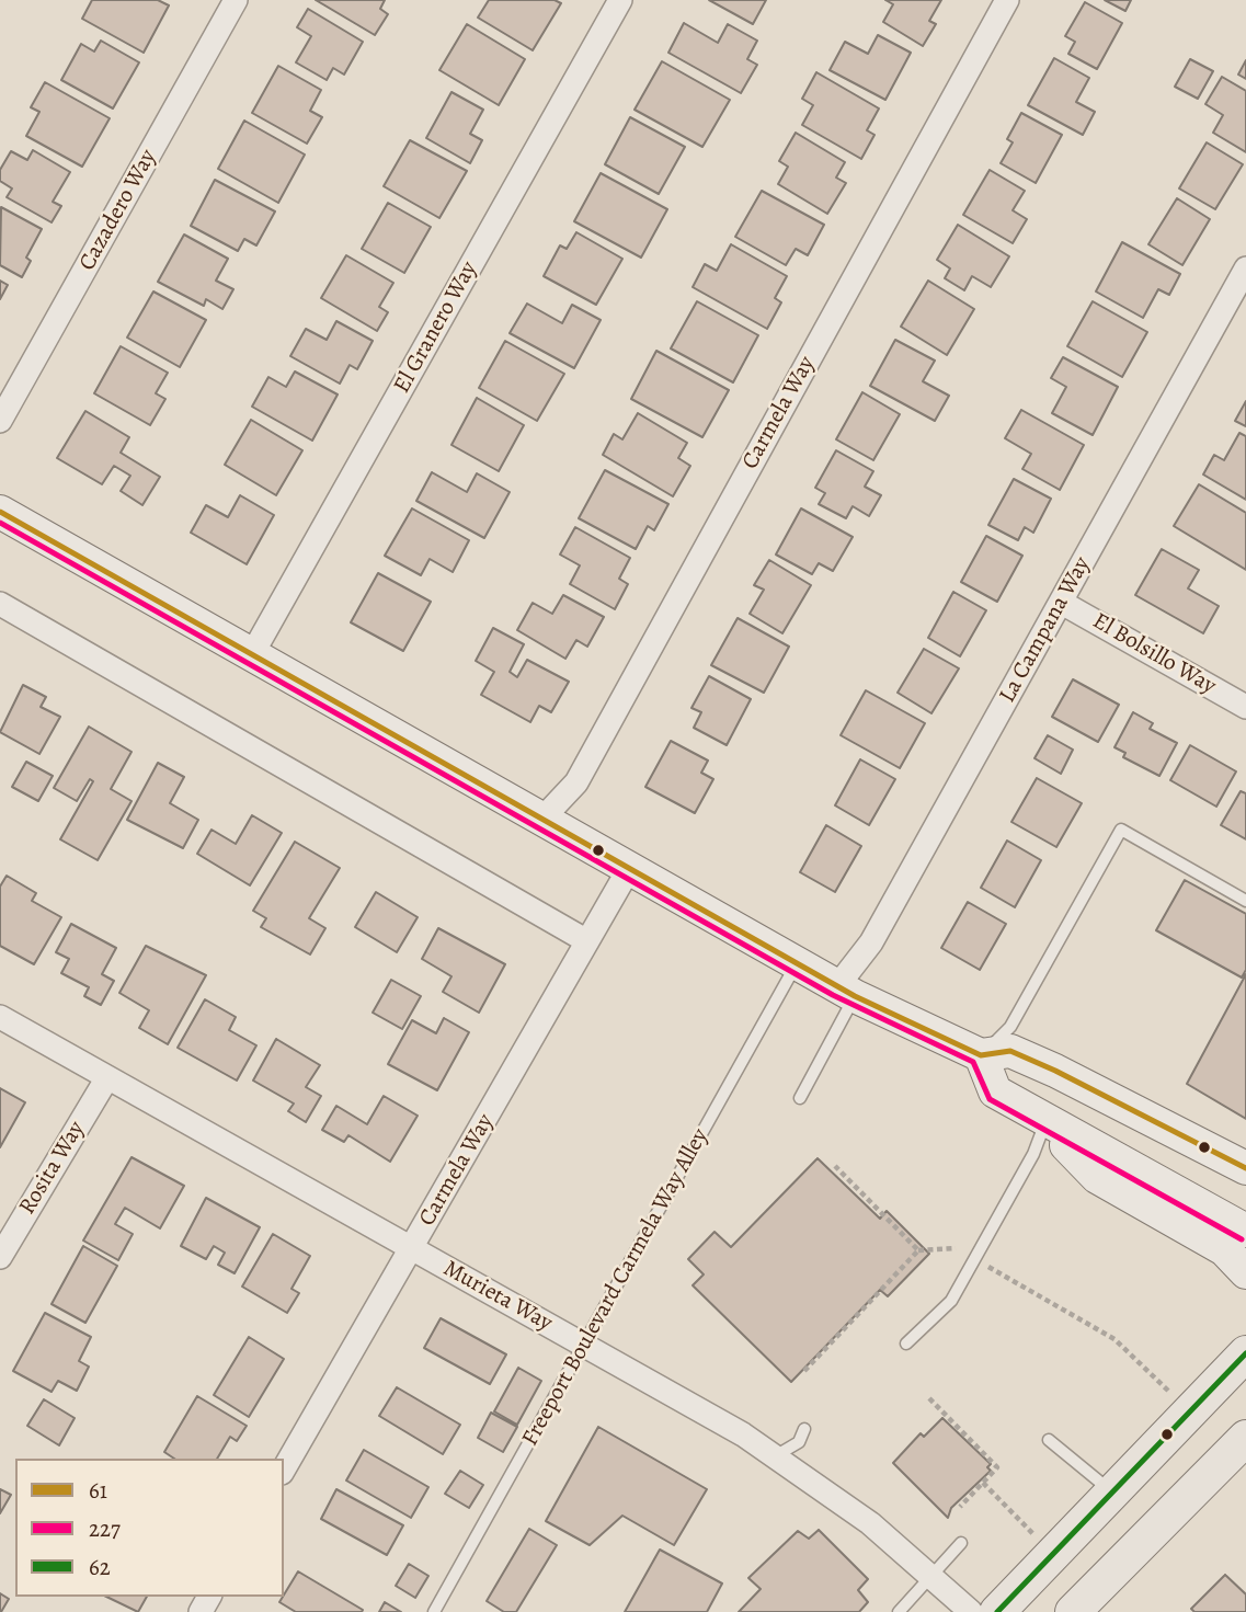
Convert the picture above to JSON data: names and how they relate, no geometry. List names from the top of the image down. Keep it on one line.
{"streets":{"street":["Cazadero Way","El Granero Way","Carmela Way","La Campana Way","El Bolsillo Way","Rosita Way","Murieta Way"],"lane":["Freeport Boulevard Carmela Way Alley"]},"crossings":[["Carmela Way","Murieta Way"],["La Campana Way","El Bolsillo Way"],["Rosita Way","Murieta Way"],["Freeport Boulevard Carmela Way Alley","Murieta Way"]],"lines":["transit line 61","transit line 227","transit line 62"],"legend":["61","227","62"]}
